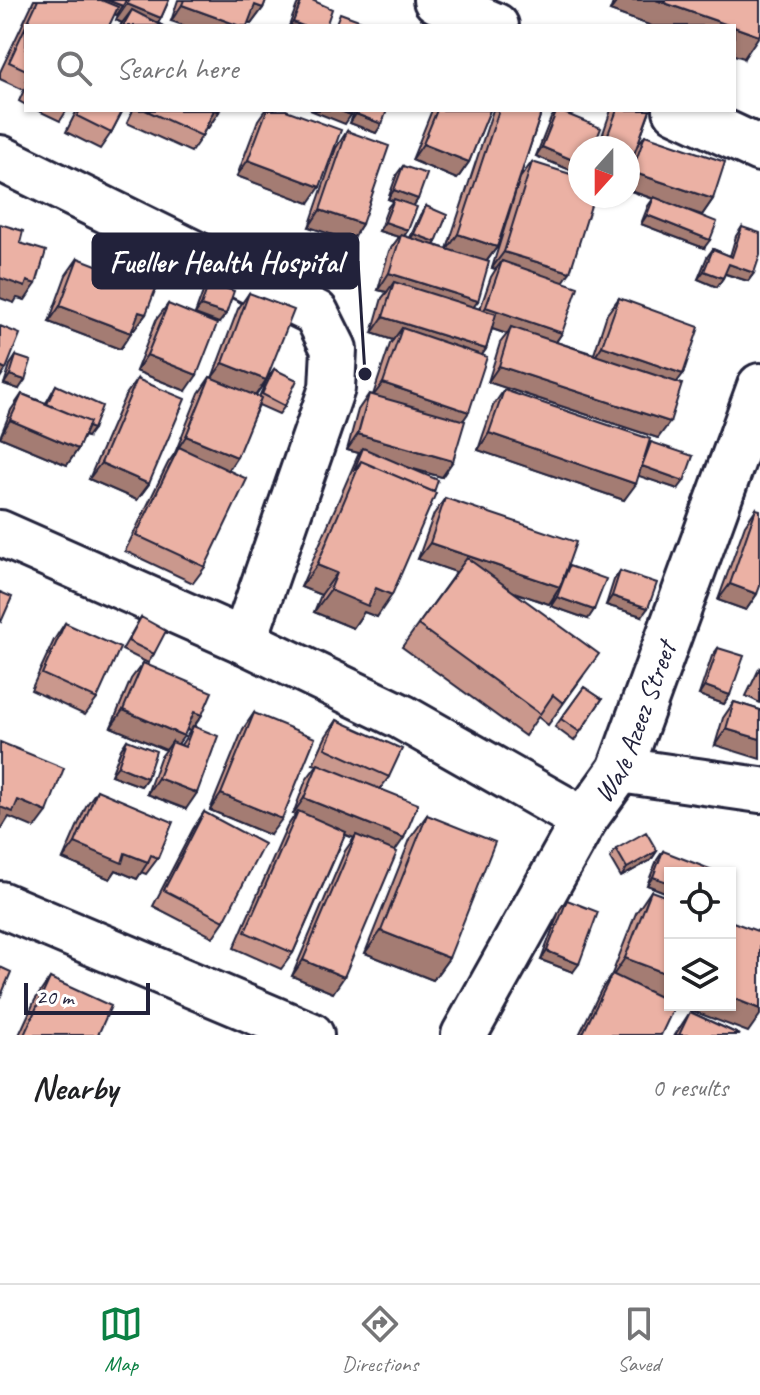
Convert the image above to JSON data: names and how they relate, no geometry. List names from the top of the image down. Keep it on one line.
{"streets":{"street":["Wale Azeez Street"]},"places":["Fueller Health Hospital"],"scale_bar":"20 m","north":"bottom","page":{"search":"Search here","scale":"20 m","heading":["Nearby","0 results"],"nav":["Map","Directions","Saved"]}}
